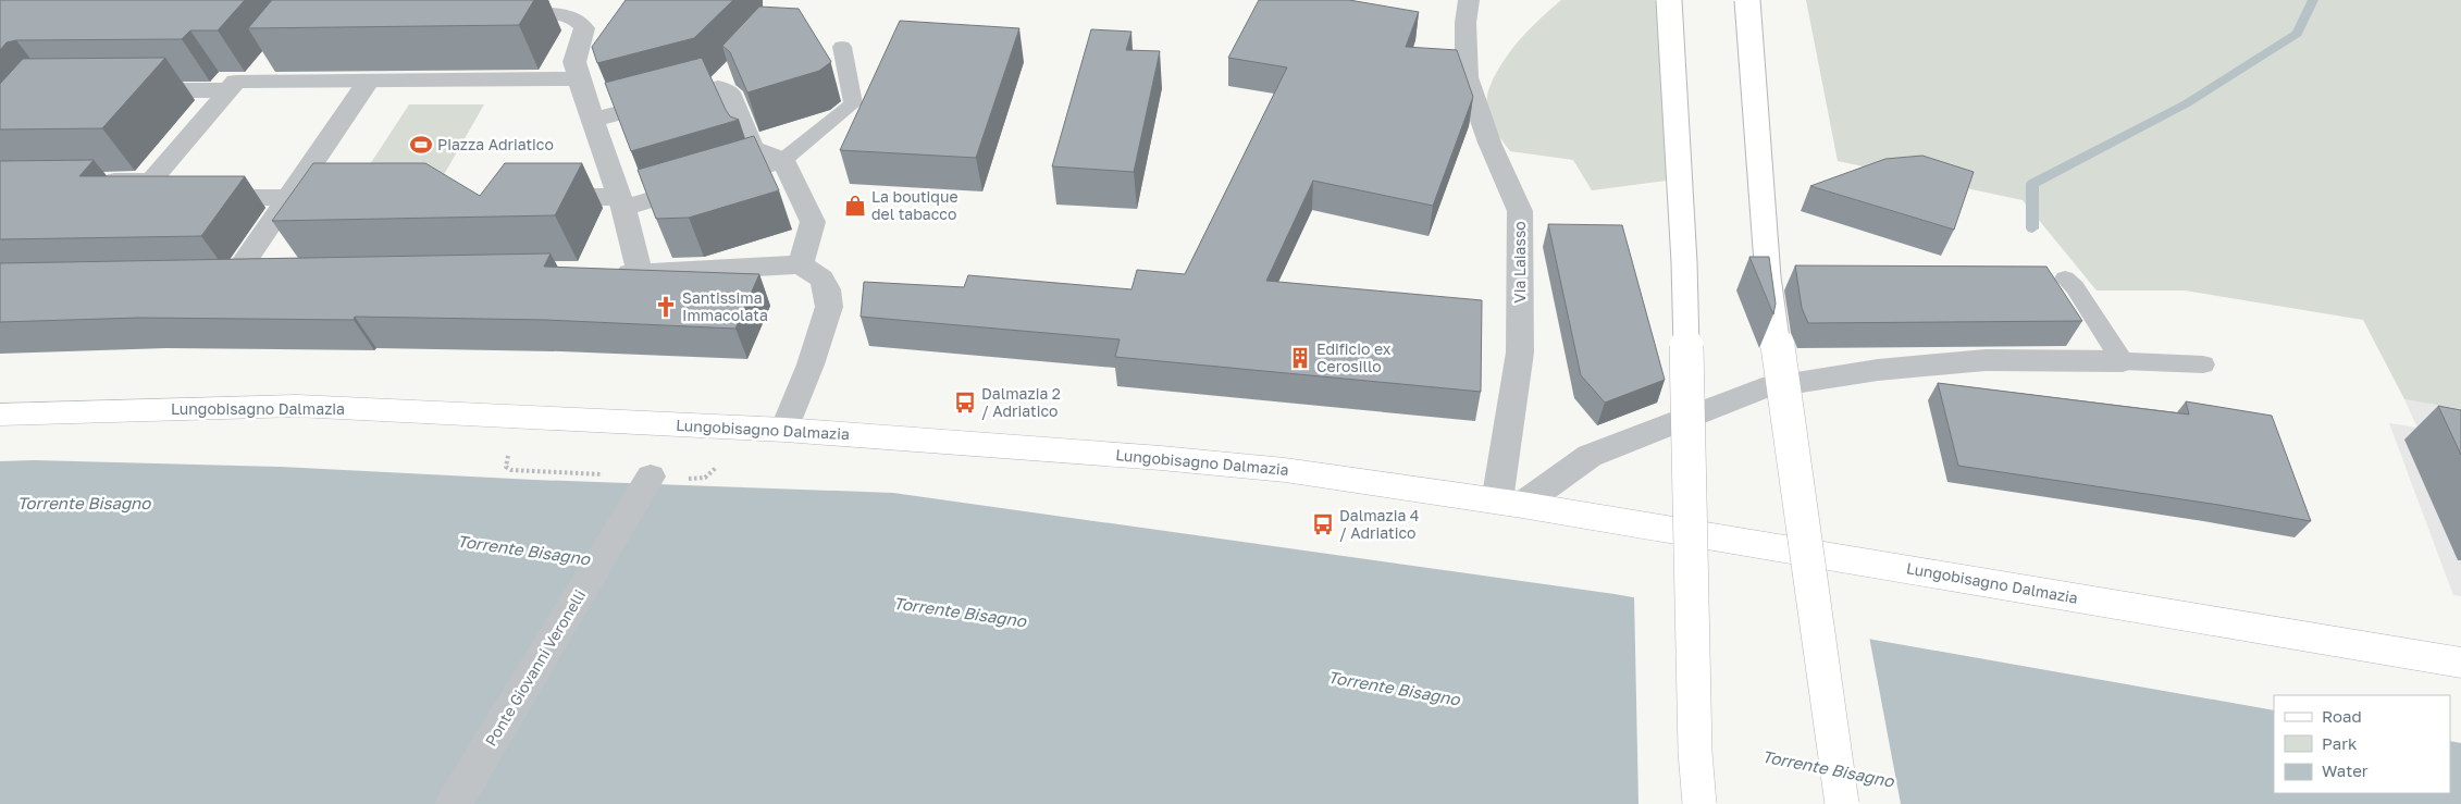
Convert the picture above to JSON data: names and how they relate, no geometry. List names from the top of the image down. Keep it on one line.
{"streets":{"main road":["Lungobisagno Dalmazia"],"street":["Via Laiasso","Ponte Giovanni Veronelli"]},"crossings":[["Via Laiasso","Lungobisagno Dalmazia"]],"water":["Torrente Bisagno"],"places":{"sports":["Piazza Adriatico"],"shop":["La boutique del tabacco"],"church":["Santissima Immacolata"],"building":["Edificio ex Cerosillo"],"bus stop":["Dalmazia 2 / Adriatico","Dalmazia 4 / Adriatico"]},"legend":["Road","Park","Water"]}
